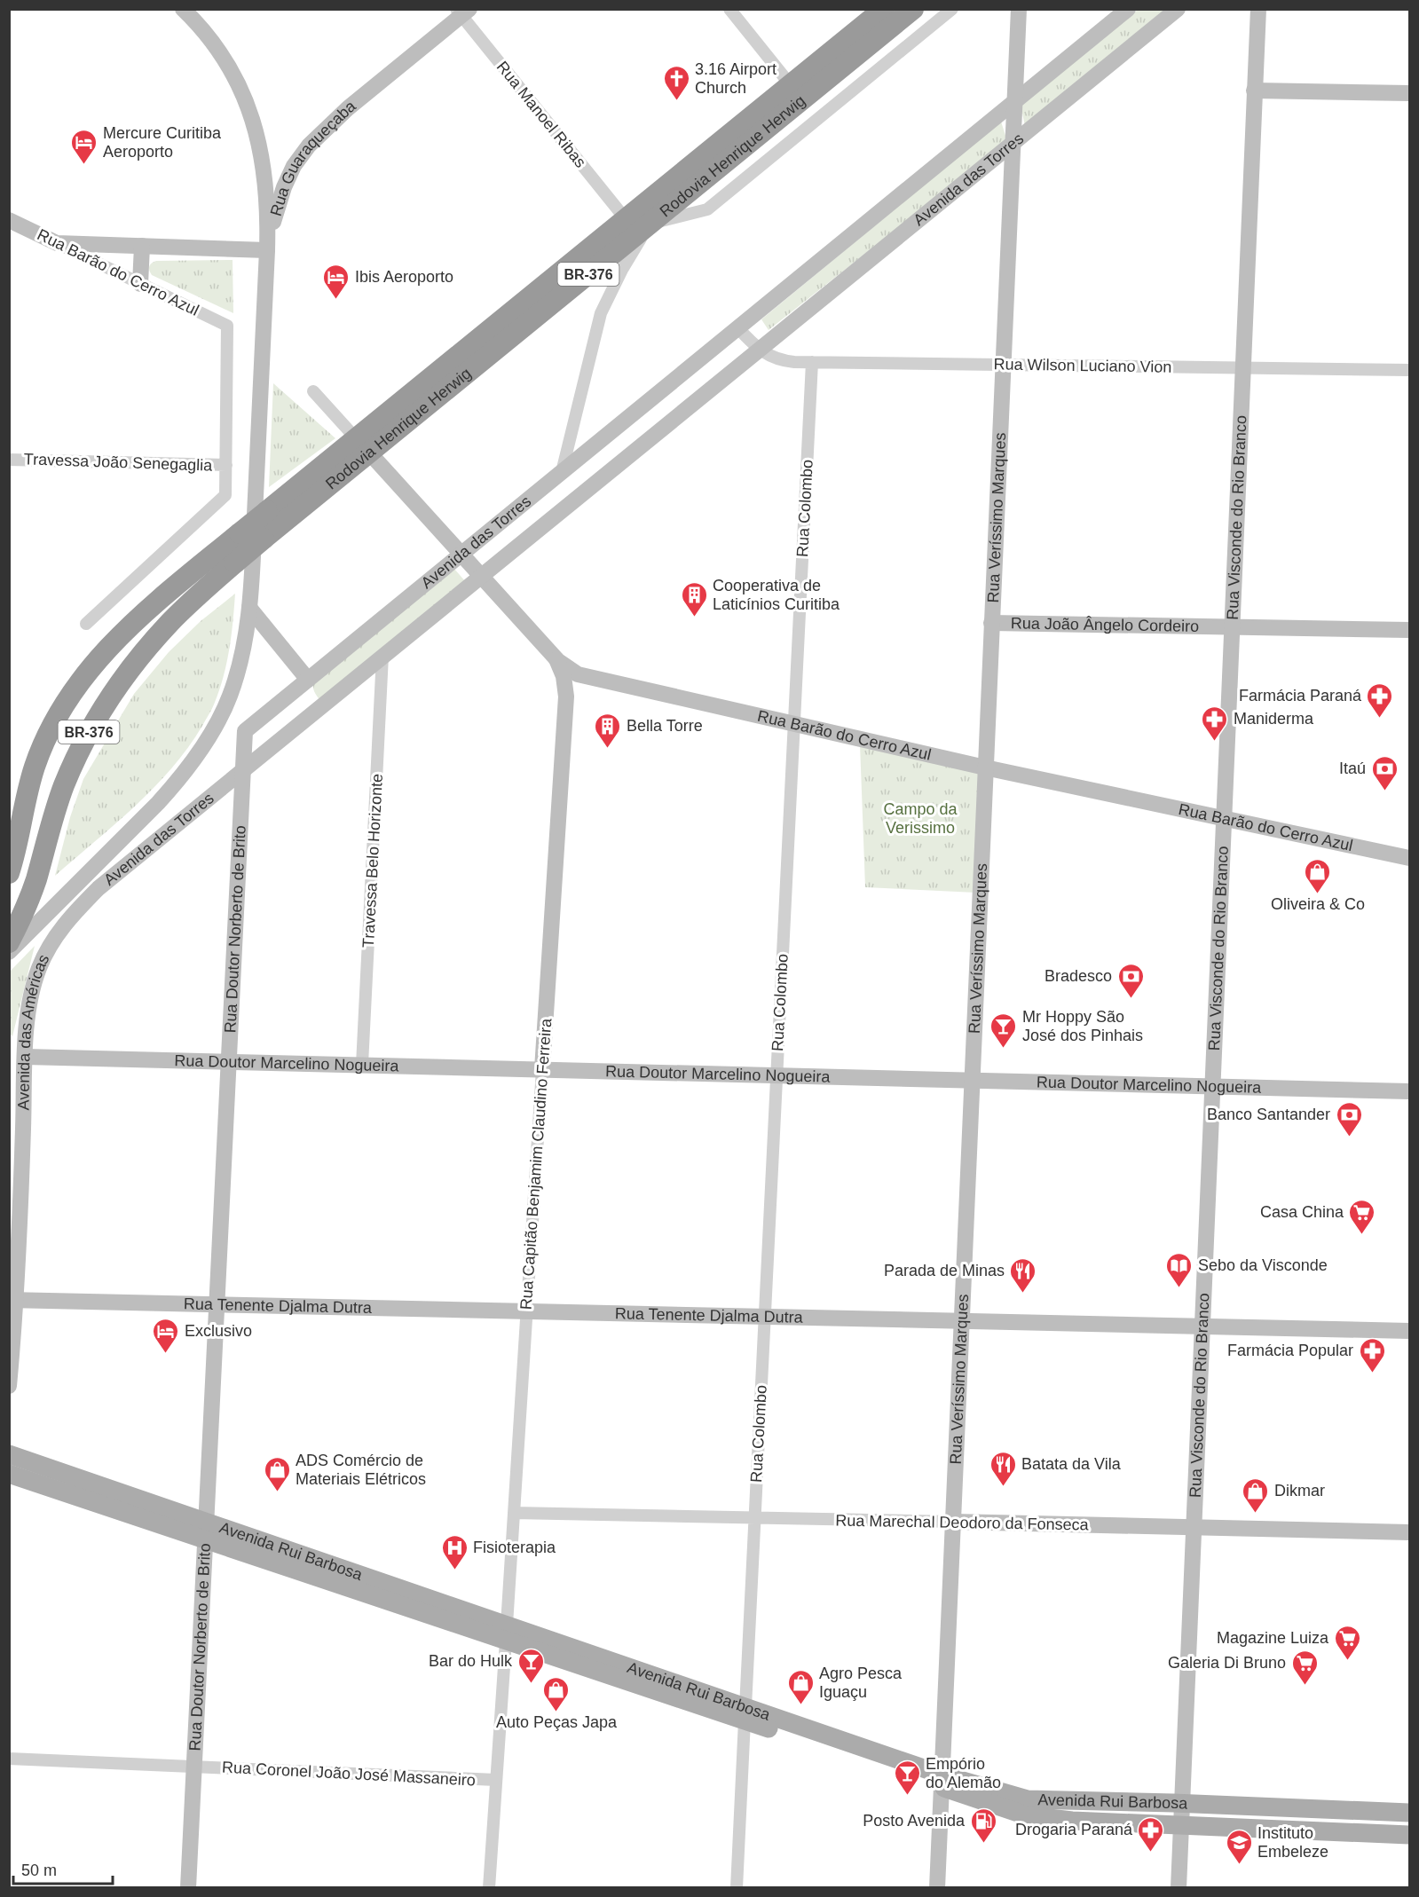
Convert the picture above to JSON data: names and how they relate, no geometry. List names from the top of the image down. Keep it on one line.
{"streets":{"highway":["Rodovia Henrique Herwig","BR-376"],"main road":["Rua Guaraqueçaba","Avenida das Torres","Rua Barão do Cerro Azul","Rua Veríssimo Marques","Rua Visconde do Rio Branco","Rua João Ângelo Cordeiro","Rua Doutor Norberto de Brito","Avenida das Américas","Rua Doutor Marcelino Nogueira","Rua Capitão Benjamim Claudino Ferreira","Rua Tenente Djalma Dutra","Rua Marechal Deodoro da Fonseca","Avenida Rui Barbosa"],"street":["Rua Manoel Ribas","Rua Wilson Luciano Vion","Travessa João Senegaglia","Rua Colombo","Travessa Belo Horizonte","Rua Coronel João José Massaneiro"]},"crossings":[["Rua Manoel Ribas","Rodovia Henrique Herwig"],["Rua Manoel Ribas","Rua Guaraqueçaba"],["Rodovia Henrique Herwig","Rua Barão do Cerro Azul"],["Avenida das Torres","Rua Barão do Cerro Azul"],["Avenida das Torres","Rua Wilson Luciano Vion"],["Avenida das Torres","Rua Veríssimo Marques"],["Avenida das Torres","Travessa Belo Horizonte"],["Avenida das Torres","Rua Doutor Norberto de Brito"],["Avenida das Torres","Avenida das Américas"],["Rua Barão do Cerro Azul","Travessa João Senegaglia"],["Rua Barão do Cerro Azul","Rua Colombo"],["Rua Barão do Cerro Azul","Rua Veríssimo Marques"],["Rua Barão do Cerro Azul","Rua Visconde do Rio Branco"],["Rua Barão do Cerro Azul","Rua Capitão Benjamim Claudino Ferreira"],["Rua Wilson Luciano Vion","Rua Colombo"],["Rua Wilson Luciano Vion","Rua Veríssimo Marques"],["Rua Wilson Luciano Vion","Rua Visconde do Rio Branco"],["Rua Colombo","Rua Doutor Marcelino Nogueira"],["Rua Colombo","Rua Tenente Djalma Dutra"],["Rua Colombo","Rua Marechal Deodoro da Fonseca"],["Rua Colombo","Avenida Rui Barbosa"],["Rua Veríssimo Marques","Rua João Ângelo Cordeiro"],["Rua Veríssimo Marques","Rua Doutor Marcelino Nogueira"],["Rua Veríssimo Marques","Rua Tenente Djalma Dutra"],["Rua Veríssimo Marques","Rua Marechal Deodoro da Fonseca"],["Rua Veríssimo Marques","Avenida Rui Barbosa"],["Rua Visconde do Rio Branco","Rua João Ângelo Cordeiro"],["Rua Visconde do Rio Branco","Rua Doutor Marcelino Nogueira"],["Rua Visconde do Rio Branco","Rua Tenente Djalma Dutra"],["Rua Visconde do Rio Branco","Rua Marechal Deodoro da Fonseca"],["Rua Visconde do Rio Branco","Avenida Rui Barbosa"],["Travessa Belo Horizonte","Rua Doutor Marcelino Nogueira"],["Rua Doutor Norberto de Brito","Rua Doutor Marcelino Nogueira"],["Rua Doutor Norberto de Brito","Rua Tenente Djalma Dutra"],["Rua Doutor Norberto de Brito","Avenida Rui Barbosa"],["Rua Doutor Norberto de Brito","Rua Coronel João José Massaneiro"],["Avenida das Américas","Rua Doutor Marcelino Nogueira"],["Avenida das Américas","Rua Tenente Djalma Dutra"],["Rua Doutor Marcelino Nogueira","Rua Capitão Benjamim Claudino Ferreira"],["Rua Capitão Benjamim Claudino Ferreira","Rua Tenente Djalma Dutra"],["Rua Capitão Benjamim Claudino Ferreira","Rua Marechal Deodoro da Fonseca"],["Rua Capitão Benjamim Claudino Ferreira","Avenida Rui Barbosa"],["Rua Capitão Benjamim Claudino Ferreira","Rua Coronel João José Massaneiro"]],"parks":["Campo da Verissimo"],"places":{"church":["3.16 Airport Church"],"hotel":["Mercure Curitiba Aeroporto","Ibis Aeroporto","Exclusivo"],"building":["Cooperativa de Laticínios Curitiba","Bella Torre"],"pharmacy":["Farmácia Paraná","Maniderma","Farmácia Popular","Drogaria Paraná"],"bank":["Itaú","Bradesco","Banco Santander"],"shop":["Oliveira & Co","ADS Comércio de Materiais Elétricos","Dikmar","Agro Pesca Iguaçu","Auto Peças Japa"],"bar":["Mr Hoppy São José dos Pinhais","Bar do Hulk","Empório do Alemão"],"supermarket":["Casa China","Magazine Luiza","Galeria Di Bruno"],"library":["Sebo da Visconde"],"restaurant":["Parada de Minas","Batata da Vila"],"hospital":["Fisioterapia"],"fuel station":["Posto Avenida"],"school or university":["Instituto Embeleze"]},"scale_bar":"50 m"}
